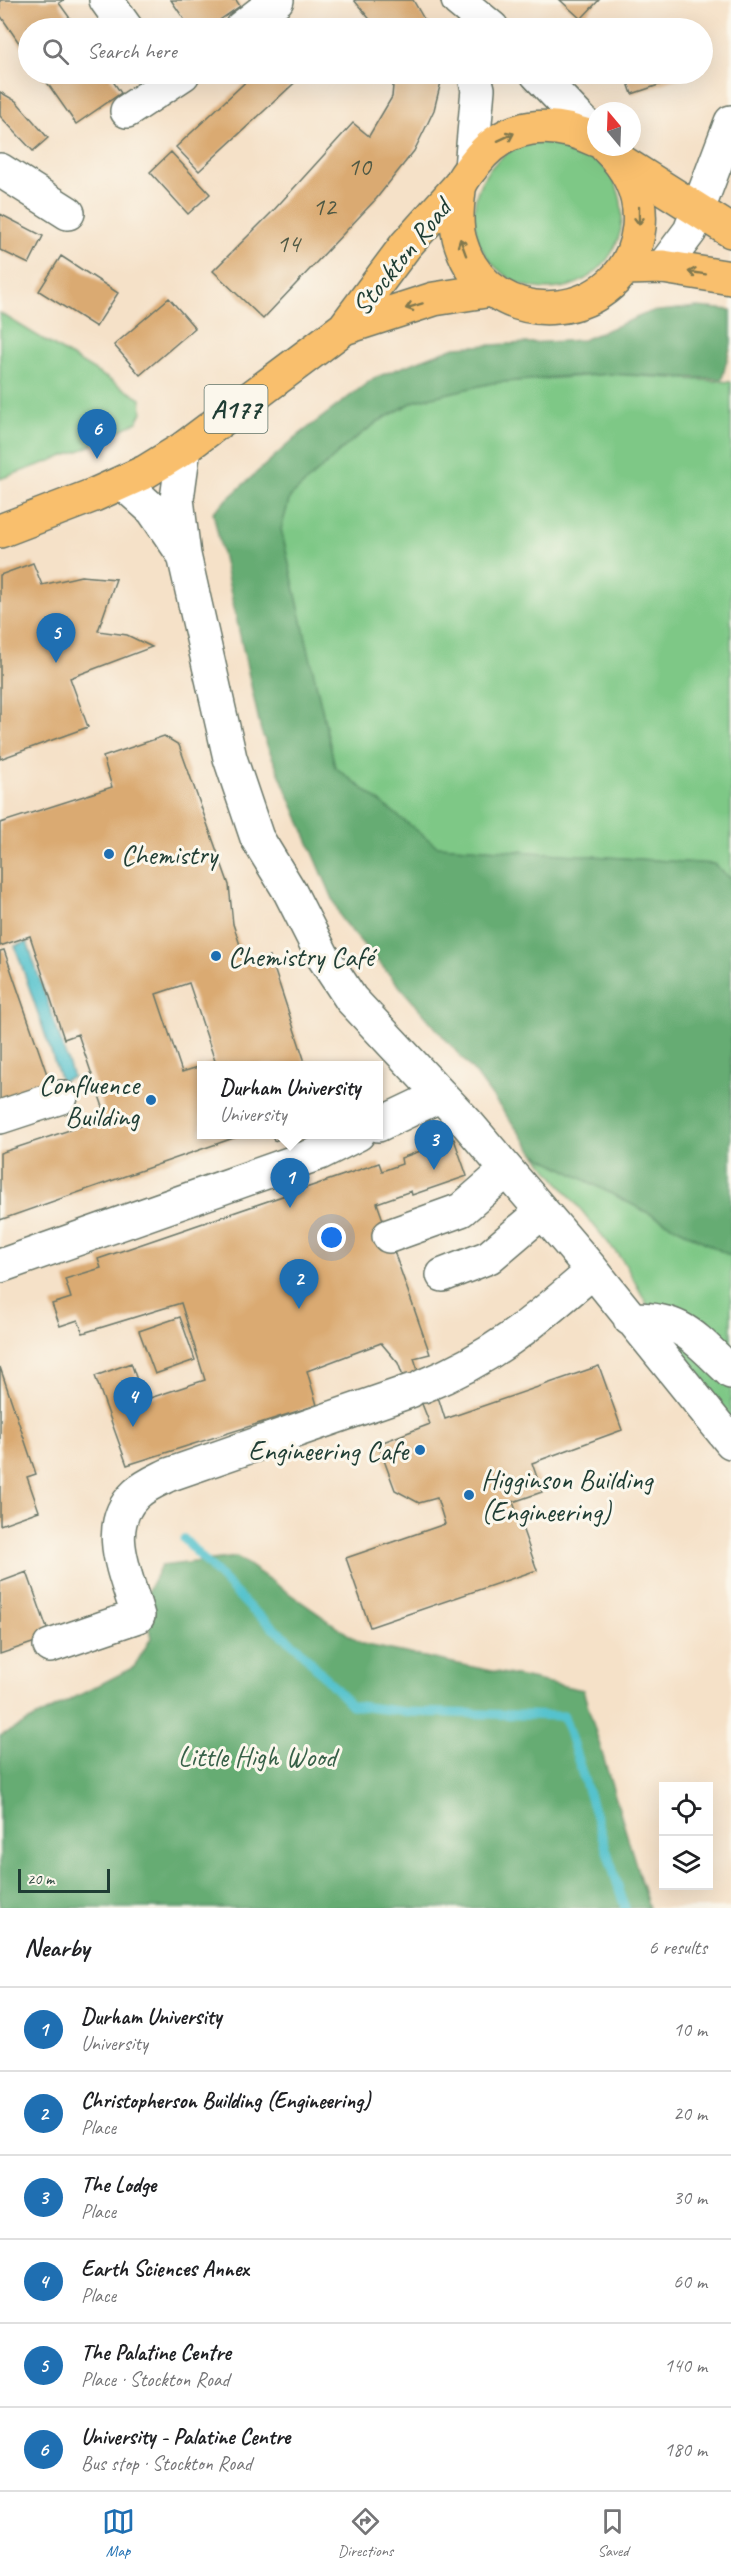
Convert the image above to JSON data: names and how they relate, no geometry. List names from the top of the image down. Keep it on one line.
{"streets":{"main road":["Stockton Road","A177"]},"parks":["Little High Wood"],"places":["Chemistry","Chemistry Café","Confluence Building","Engineering Cafe","Higginson Building (Engineering)"],"house_numbers":["10","12","14"],"scale_bar":"20 m","north":"top","page":{"search":"Search here","pins":["6","5","3","1","2","4"],"popup":["Durham University","University"],"scale":"20 m","heading":["Nearby","6 results"],"list":[{"mark":"1","name":"Durham University","note":"University","value":"10 m"},{"mark":"2","name":"Christopherson Building (Engineering)","note":"Place","value":"20 m"},{"mark":"3","name":"The Lodge","note":"Place","value":"30 m"},{"mark":"4","name":"Earth Sciences Annex","note":"Place","value":"60 m"},{"mark":"5","name":"The Palatine Centre","note":"Place · Stockton Road","value":"140 m"},{"mark":"6","name":"University - Palatine Centre","note":"Bus stop · Stockton Road","value":"180 m"}],"nav":["Map","Directions","Saved"]}}
